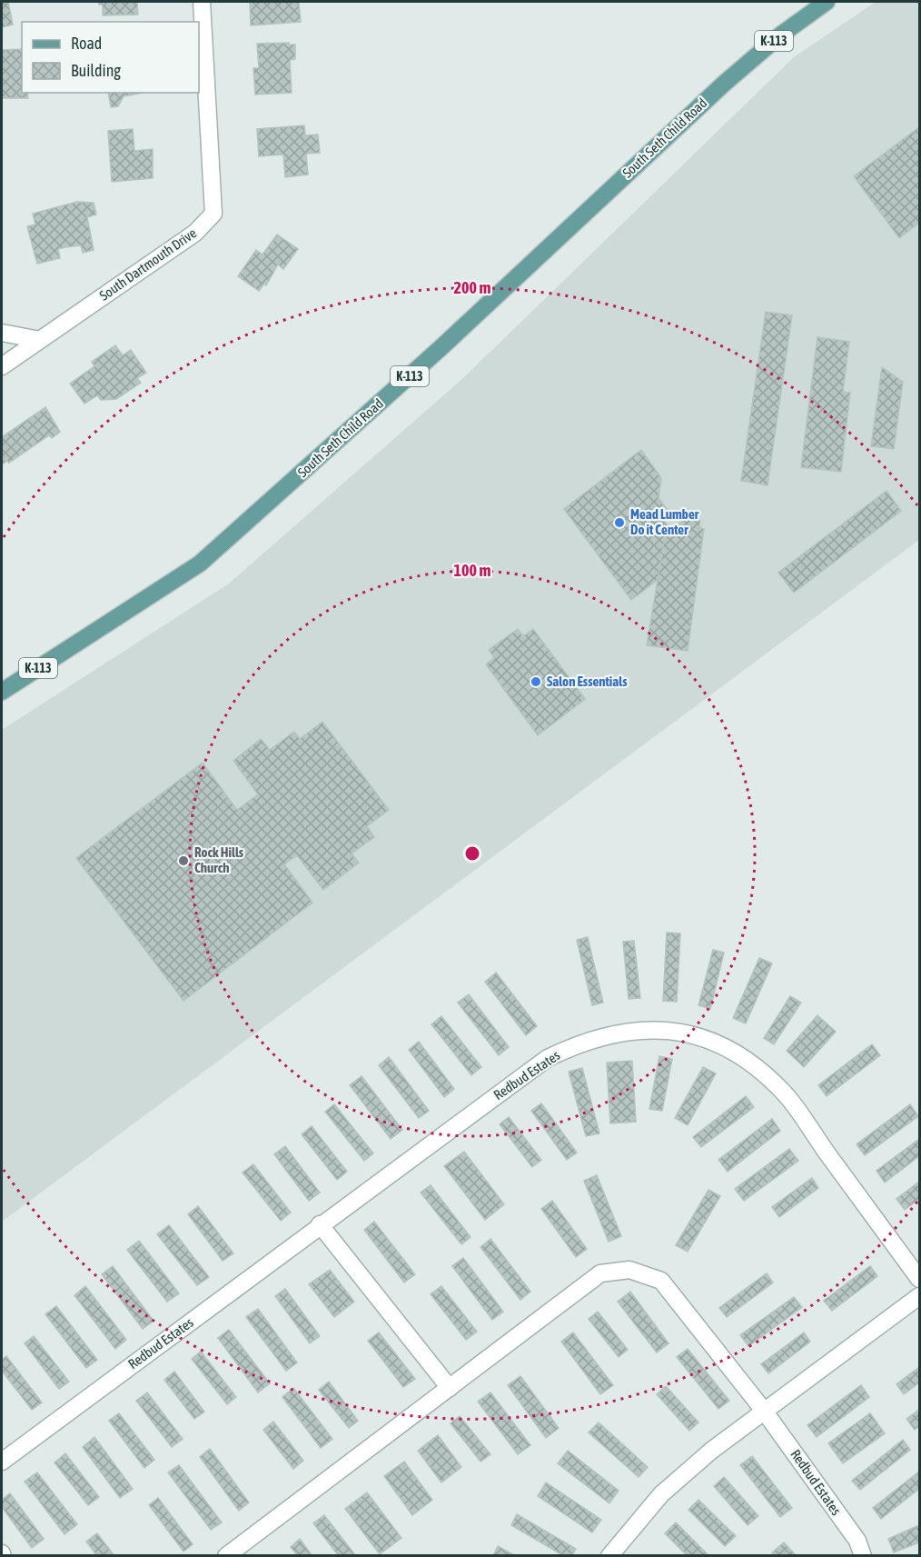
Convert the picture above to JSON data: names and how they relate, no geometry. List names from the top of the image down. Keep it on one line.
{"streets":{"main road":["K-113","South Seth Child Road"],"street":["South Dartmouth Drive","Redbud Estates"]},"places":["Mead Lumber Do it Center","Salon Essentials","Rock Hills Church"],"legend":["Road","Building"],"rings":["200 m","100 m"]}
